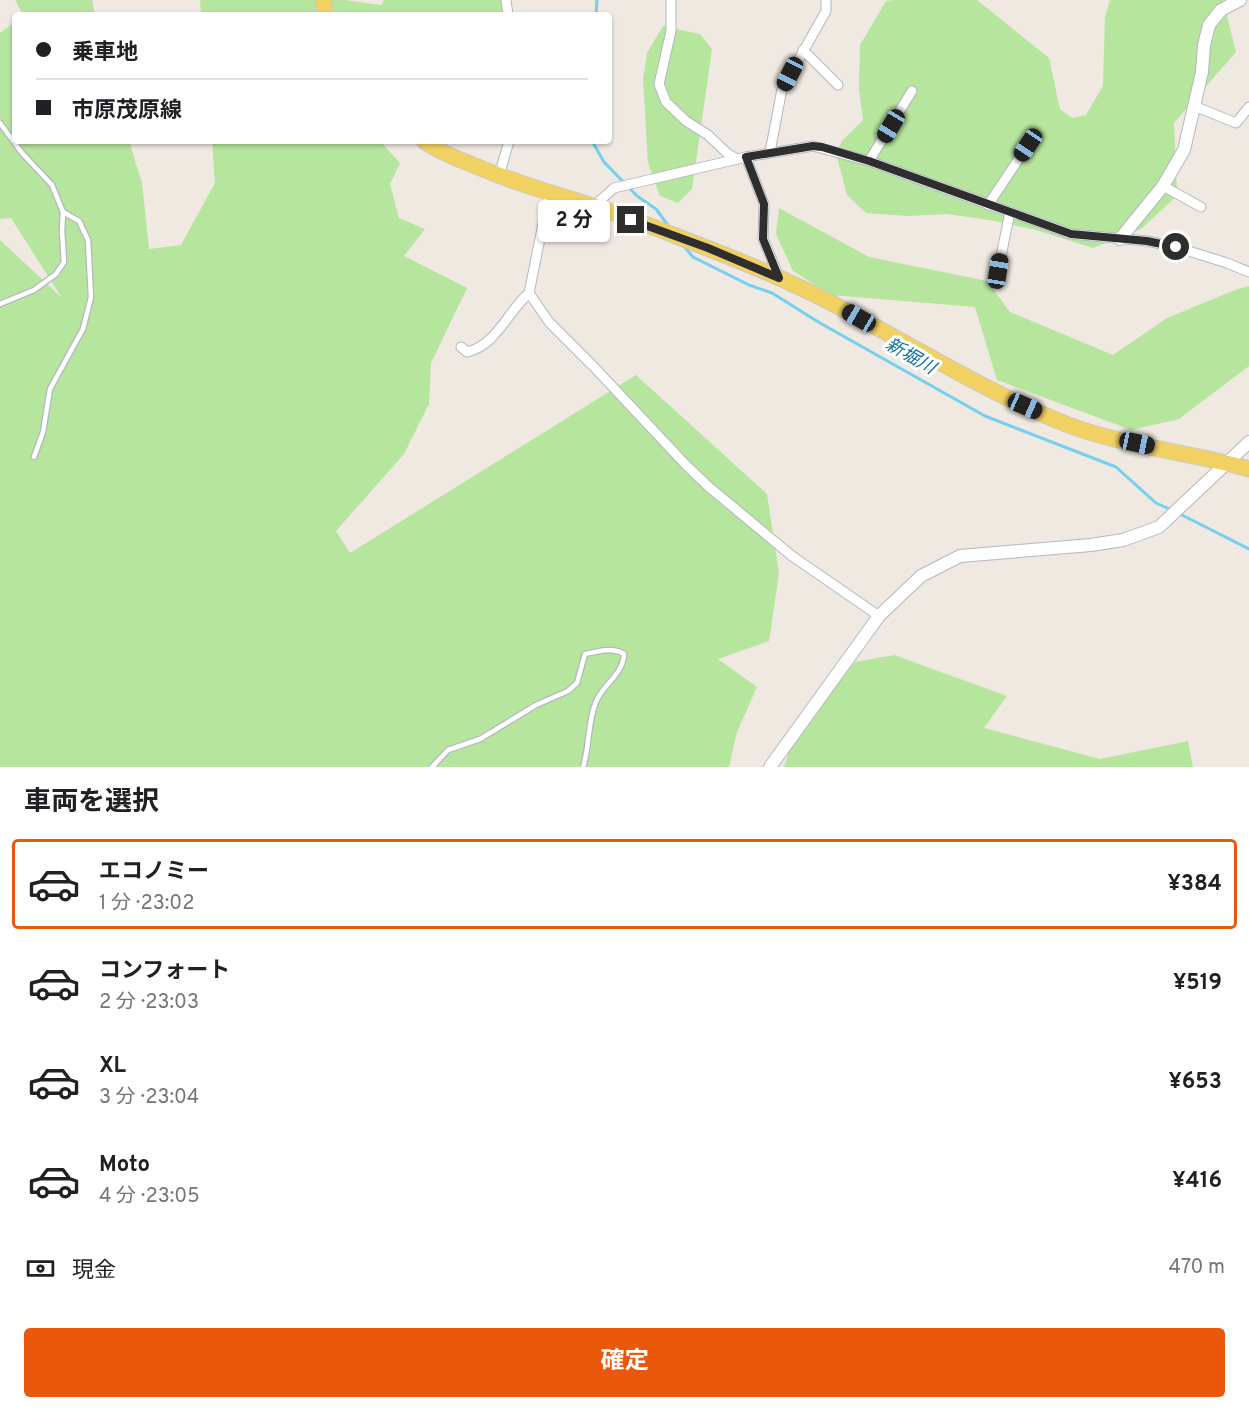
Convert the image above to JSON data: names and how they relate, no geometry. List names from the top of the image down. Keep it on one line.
{"water":["新堀川"],"page":{"banner":["乗車地","市原茂原線"],"bubble":"2 分","heading":"車両を選択","list":[{"name":"エコノミー","note":"1 分 · 23:02","value":"¥384"},{"name":"コンフォート","note":"2 分 · 23:03","value":"¥519"},{"name":"XL","note":"3 分 · 23:04","value":"¥653"},{"name":"Moto","note":"4 分 · 23:05","value":"¥416"}],"pay":["現金","470 m"],"buttons":"確定"}}
